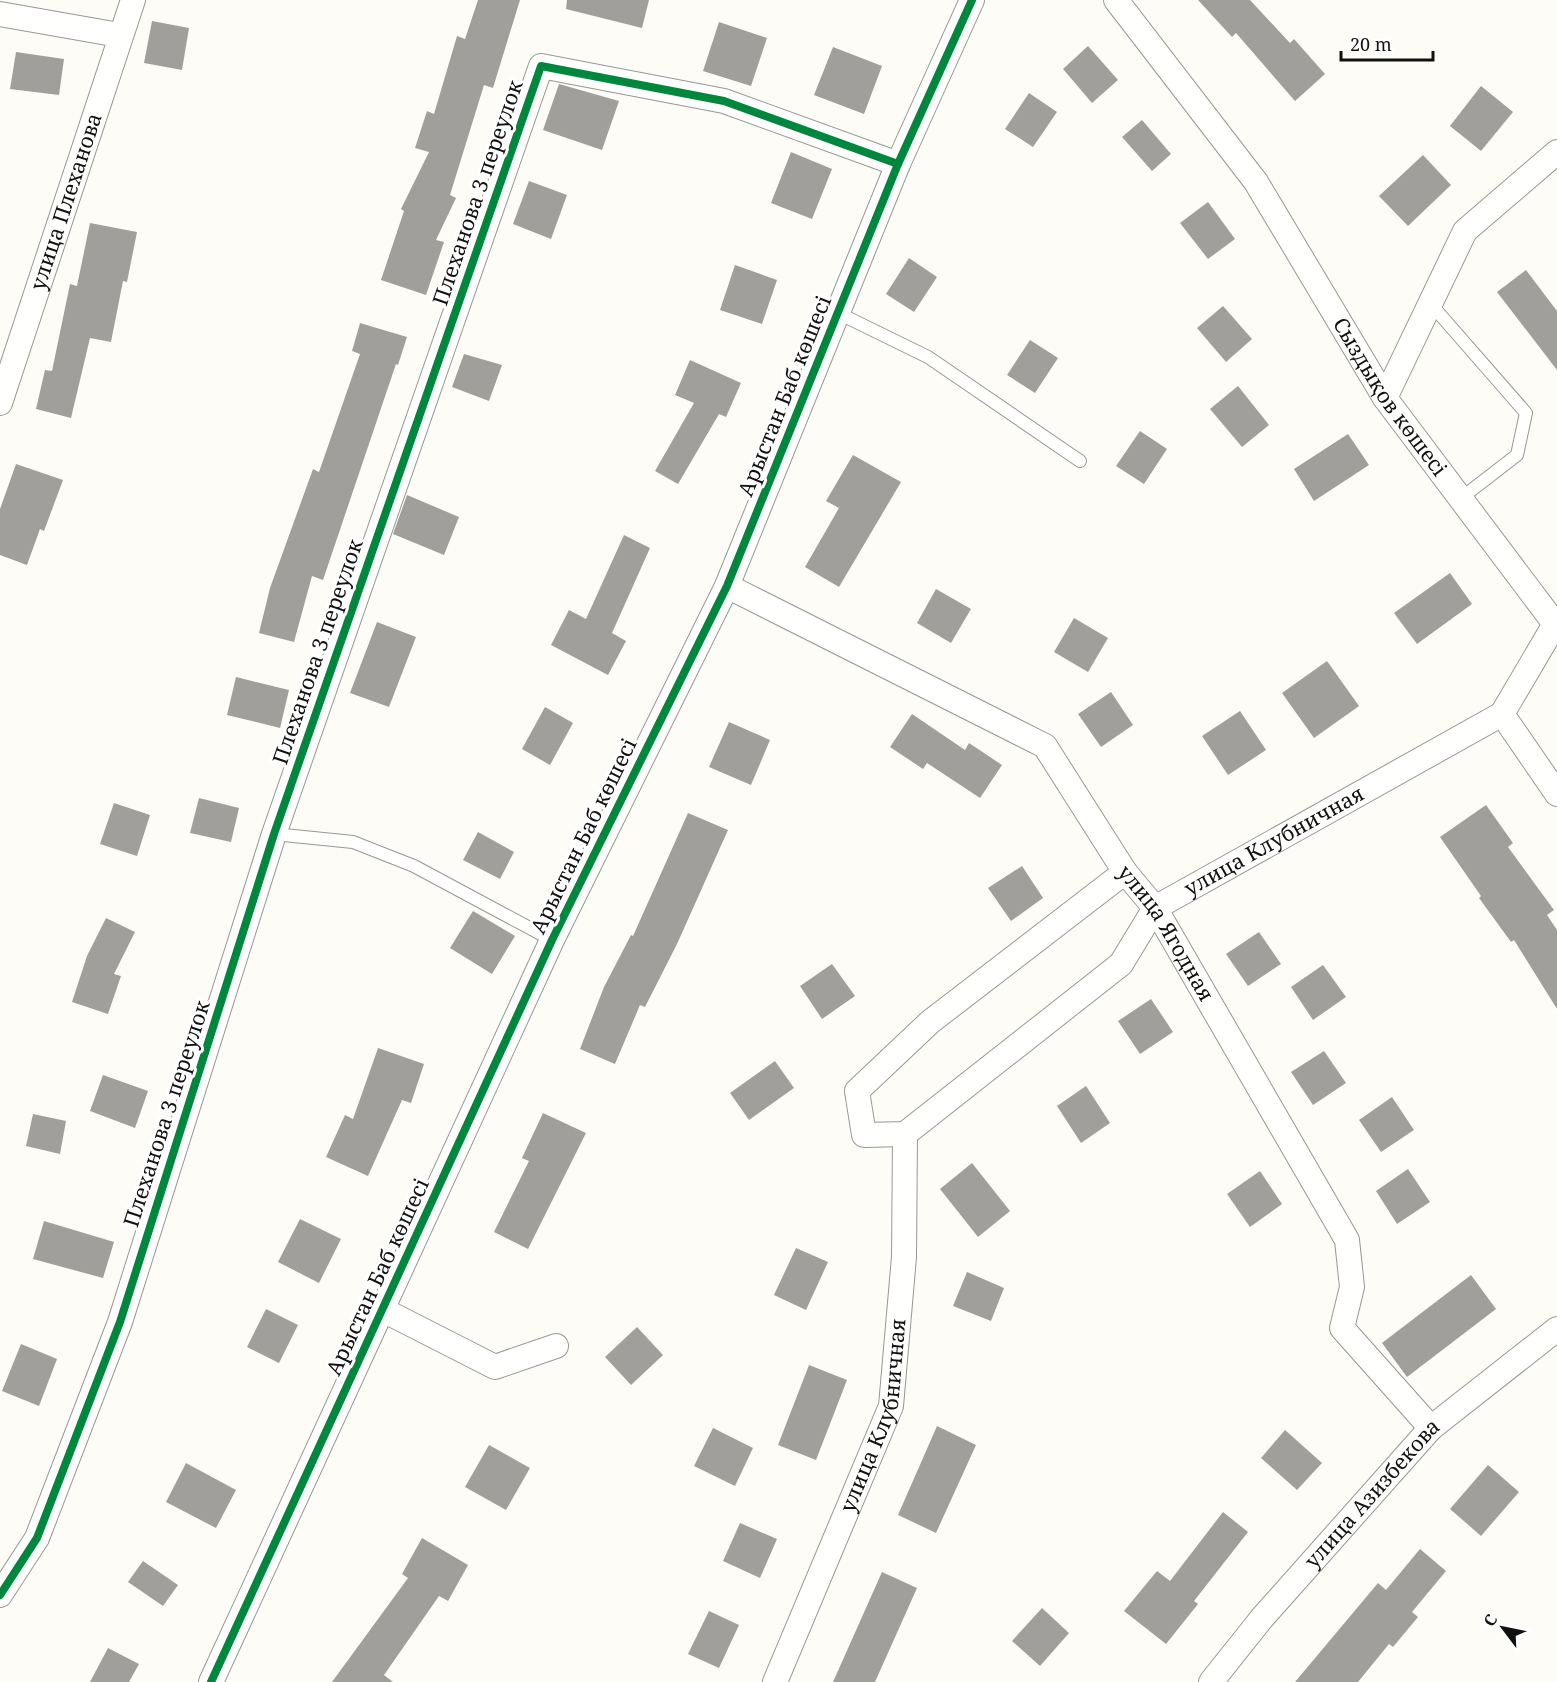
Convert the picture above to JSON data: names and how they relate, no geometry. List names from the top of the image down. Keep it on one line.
{"streets":{"street":["Плеханова 3 переулок","улица Плеханова","Арыстан Баб көшесі","Сыздықов көшесі","улица Клубничная","улица Ягодная","улица Азизбекова"]},"crossings":[["Плеханова 3 переулок","Арыстан Баб көшесі"],["Арыстан Баб көшесі","улица Ягодная"],["Сыздықов көшесі","улица Клубничная"],["улица Клубничная","улица Ягодная"],["улица Ягодная","улица Азизбекова"]],"scale_bar":"20 m","north":"top left"}
